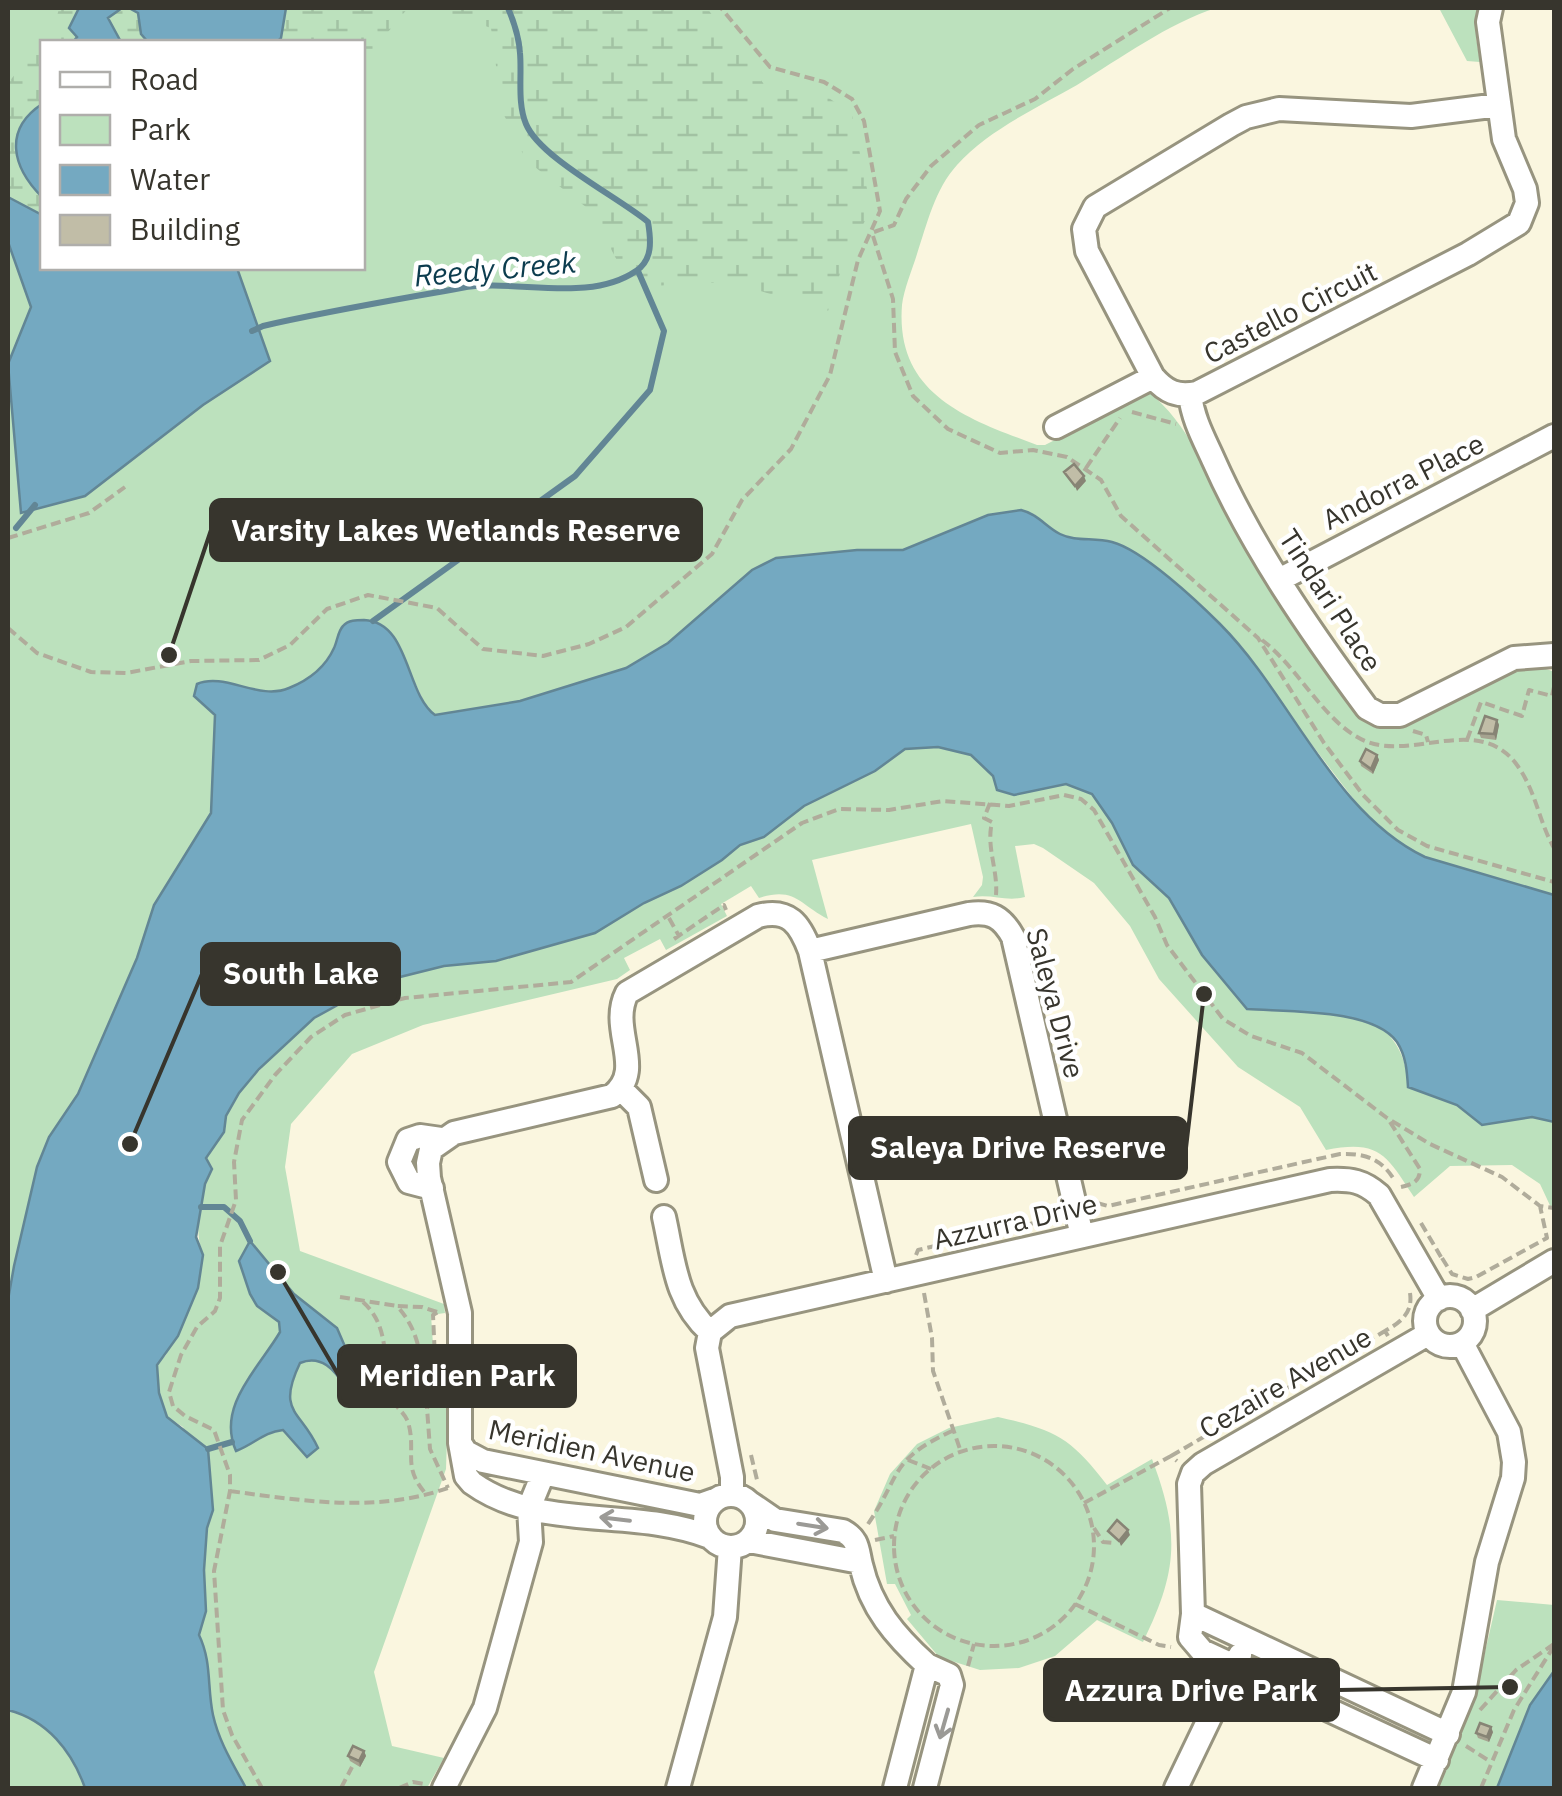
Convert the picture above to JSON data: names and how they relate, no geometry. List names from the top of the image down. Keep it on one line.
{"streets":{"street":["Castello Circuit","Andorra Place","Tindari Place","Saleya Drive","Azzurra Drive","Cezaire Avenue","Meridien Avenue"]},"crossings":[["Castello Circuit","Tindari Place"],["Andorra Place","Tindari Place"],["Saleya Drive","Azzurra Drive"]],"water":["Reedy Creek"],"places":["Varsity Lakes Wetlands Reserve","Saleya Drive Reserve","South Lake","Meridien Park","Azzura Drive Park"],"legend":["Road","Park","Water","Building"]}
